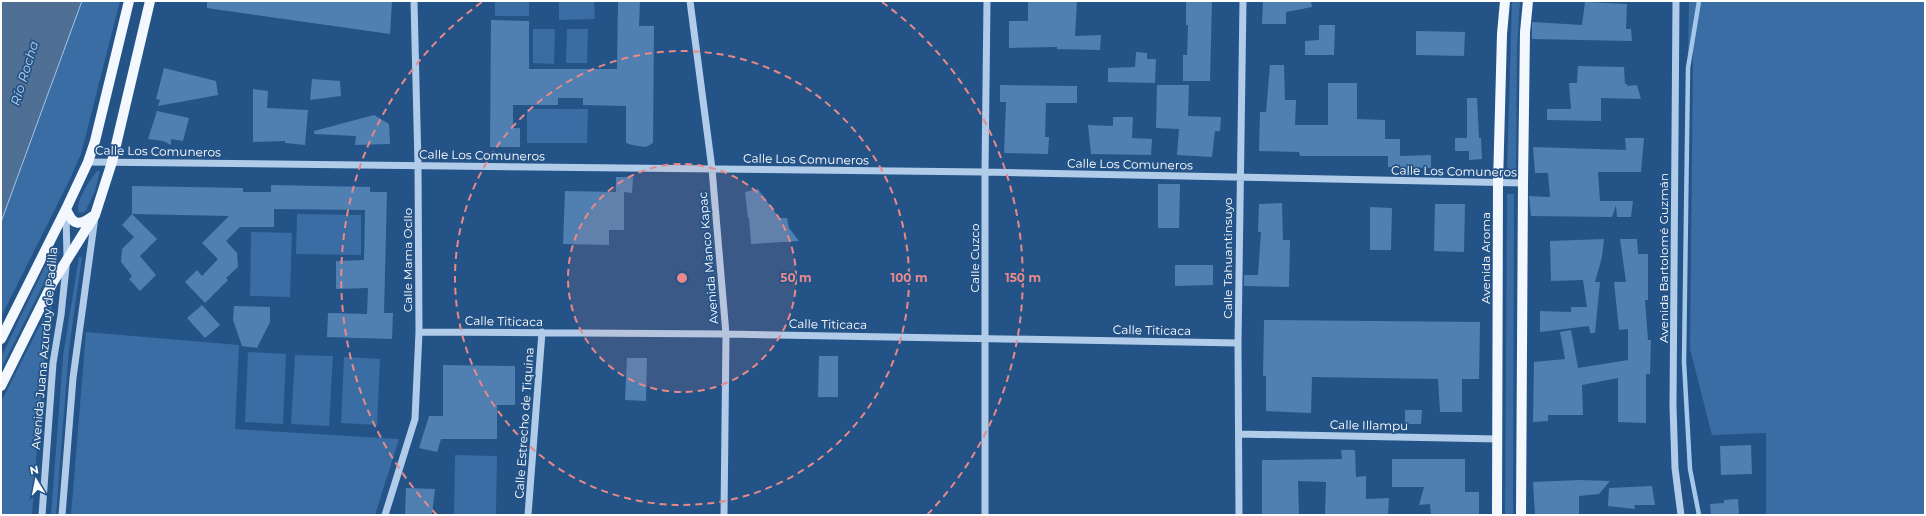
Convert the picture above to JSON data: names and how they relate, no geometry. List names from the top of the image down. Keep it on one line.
{"streets":{"main road":["Avenida Aroma","Avenida Juana Azurduy de Padilla"],"street":["Calle Los Comuneros","Avenida Manco Kapac","Calle Cuzco","Calle Tahuantinsuyo","Avenida Bartolomé Guzmán","Calle Mama Ocllo","Calle Titicaca","Calle Estrecho de Tiquina","Calle Illampu"]},"crossings":[["Calle Los Comuneros","Avenida Manco Kapac"],["Calle Los Comuneros","Calle Cuzco"],["Calle Los Comuneros","Calle Tahuantinsuyo"],["Calle Los Comuneros","Avenida Aroma"],["Calle Los Comuneros","Calle Mama Ocllo"],["Calle Los Comuneros","Avenida Juana Azurduy de Padilla"],["Avenida Manco Kapac","Calle Titicaca"],["Calle Cuzco","Calle Titicaca"],["Calle Tahuantinsuyo","Calle Titicaca"],["Calle Tahuantinsuyo","Calle Illampu"],["Avenida Aroma","Calle Illampu"],["Calle Mama Ocllo","Calle Titicaca"],["Calle Titicaca","Calle Estrecho de Tiquina"]],"water":["Río Rocha"],"north":"top","rings":["50 m","100 m","150 m"]}
